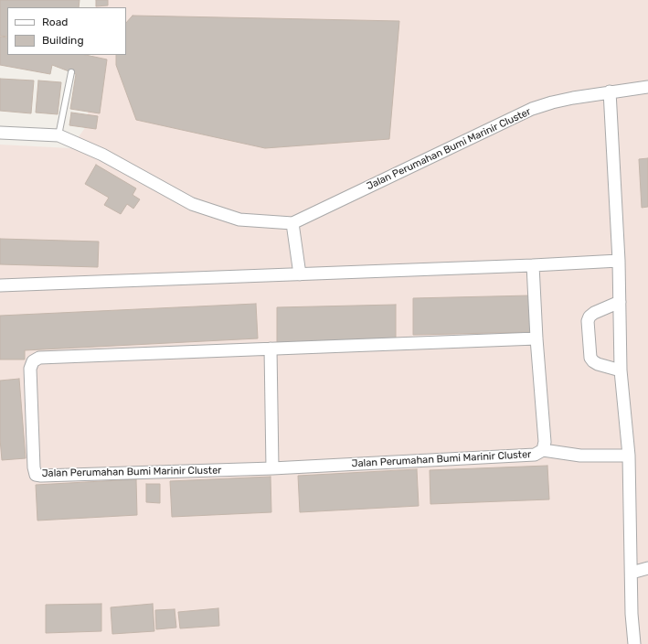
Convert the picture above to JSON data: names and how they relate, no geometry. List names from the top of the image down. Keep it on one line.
{"streets":{"street":["Jalan Perumahan Bumi Marinir Cluster"]},"legend":["Road","Building"]}
